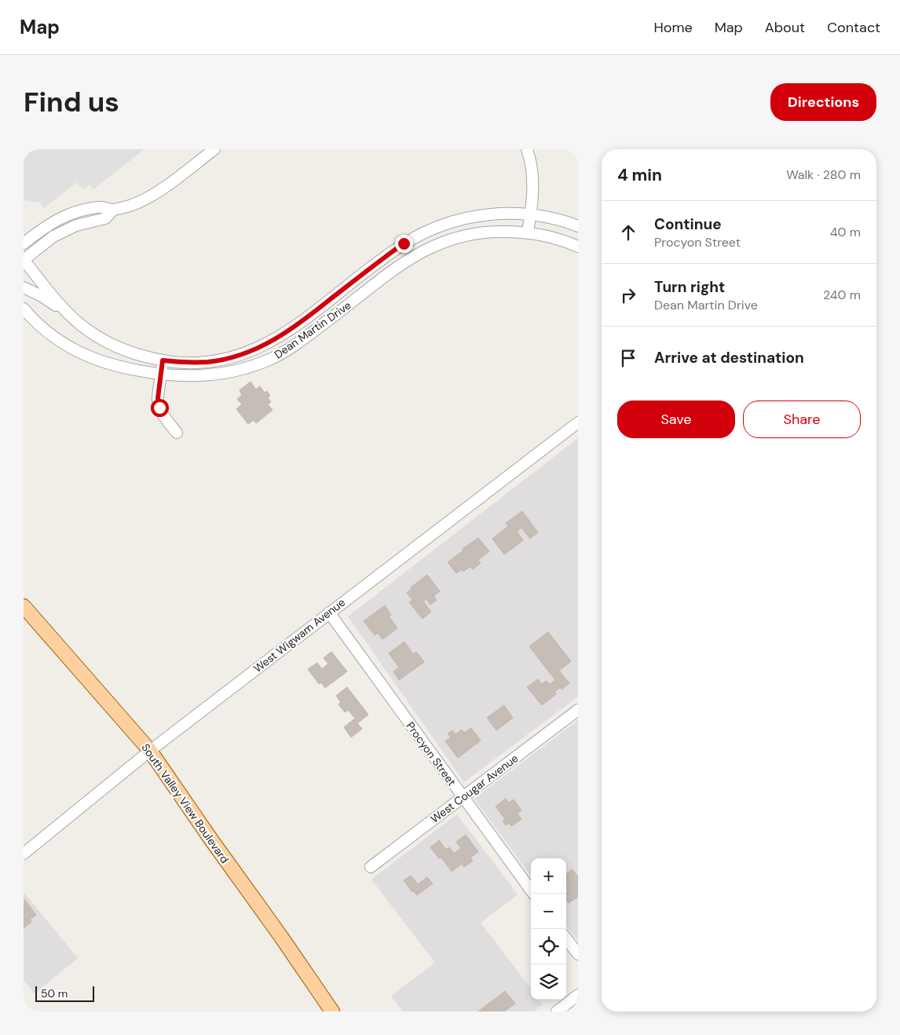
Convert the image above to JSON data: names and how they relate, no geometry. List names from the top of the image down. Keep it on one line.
{"streets":{"main road":["South Valley View Boulevard"],"street":["Dean Martin Drive","West Wigwam Avenue","Procyon Street","West Cougar Avenue"]},"crossings":[["West Wigwam Avenue","Procyon Street"],["West Wigwam Avenue","South Valley View Boulevard"],["Procyon Street","West Cougar Avenue"]],"scale_bar":"50 m","page":{"header":"Map","nav":["Home","Map","About","Contact"],"buttons":["Directions",["Save","Share"]],"title":"Find us","heading":["4 min","Walk · 280 m"],"list":[["Continue","Procyon Street","40 m"],["Turn right","Dean Martin Drive","240 m"],"Arrive at destination"],"map_buttons":["+","−"],"scale":"50 m"}}
